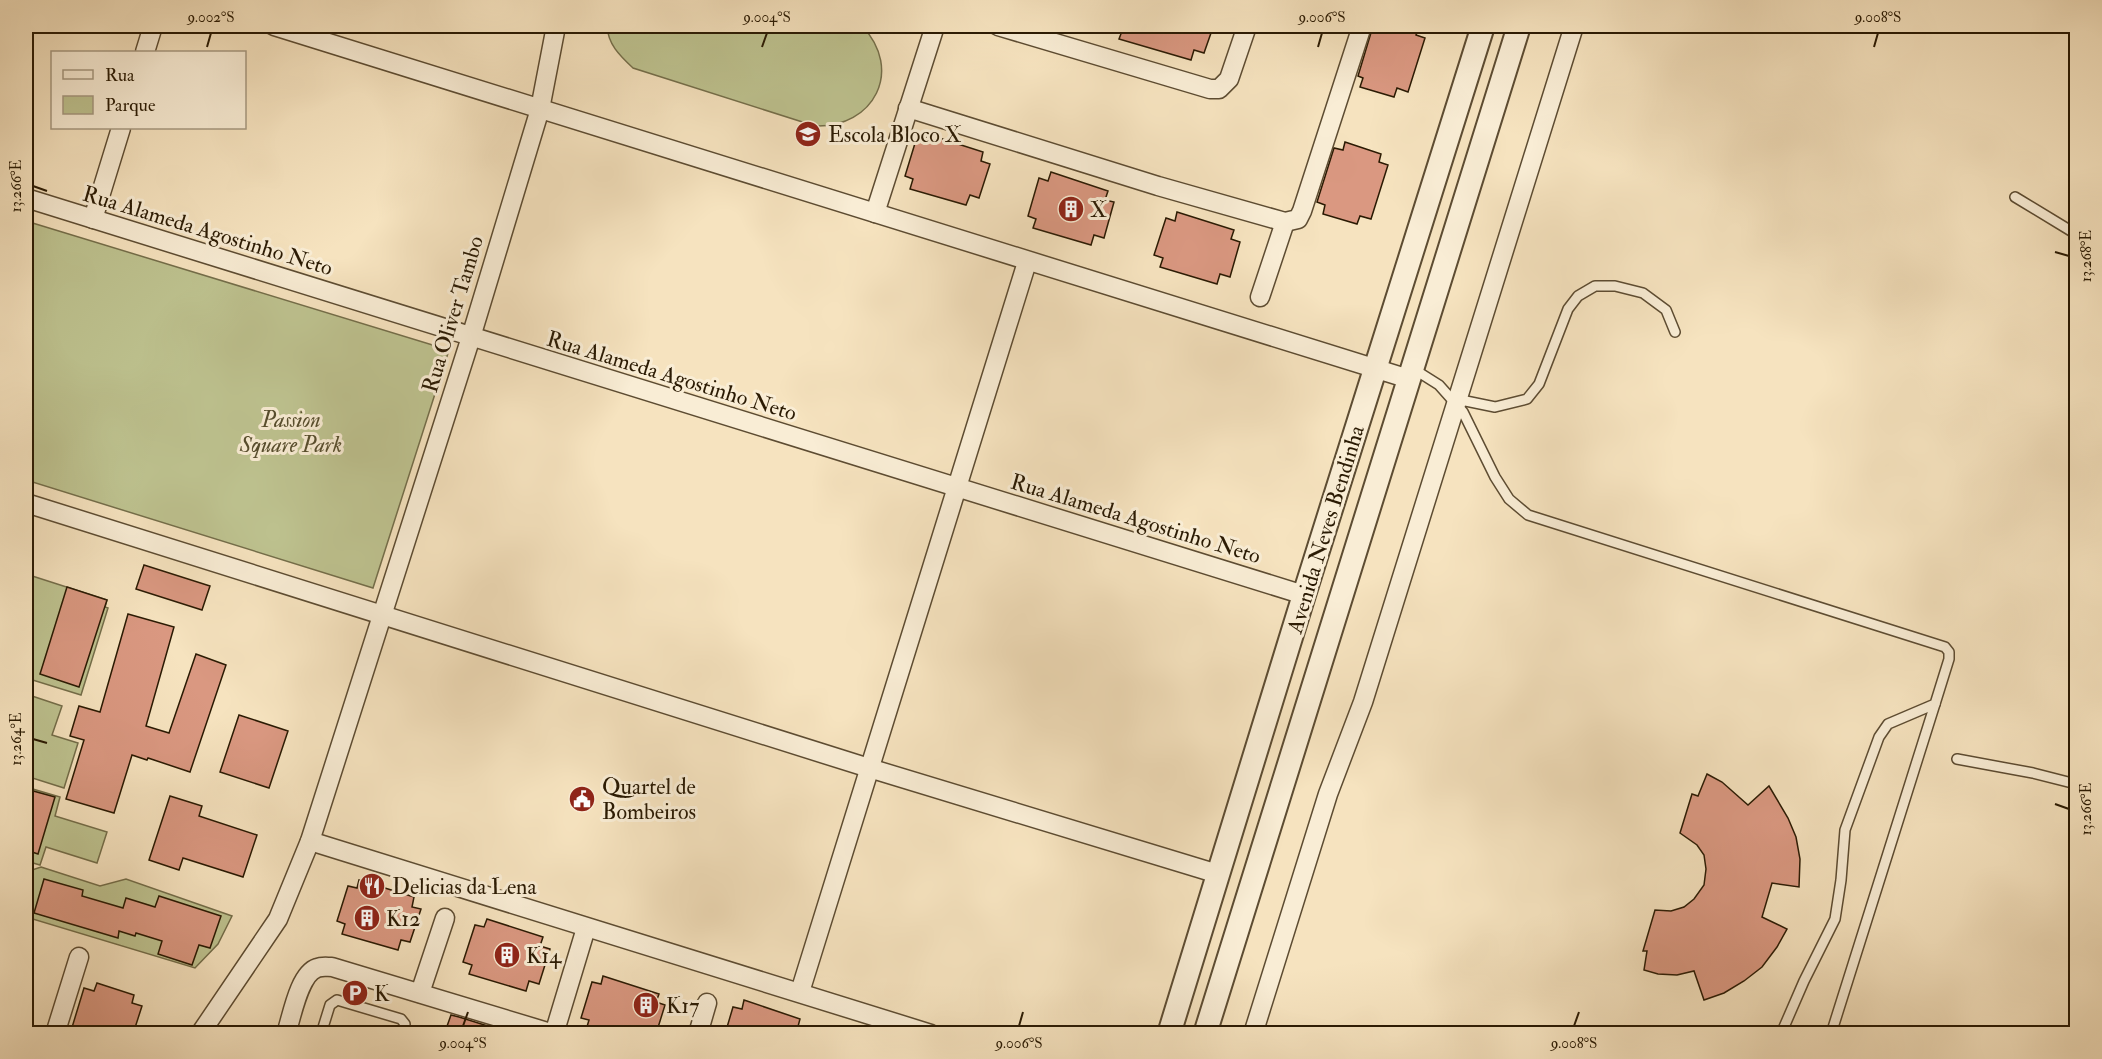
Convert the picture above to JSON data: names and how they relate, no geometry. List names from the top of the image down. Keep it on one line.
{"streets":{"street":["Rua Alameda Agostinho Neto","Rua Oliver Tambo","Avenida Neves Bendinha"]},"crossings":[["Rua Alameda Agostinho Neto","Rua Oliver Tambo"],["Rua Alameda Agostinho Neto","Avenida Neves Bendinha"]],"parks":["Passion Square Park"],"places":{"school or university":["Escola Bloco X"],"building":["X","K12","K14","K17"],"public building":["Quartel de Bombeiros"],"restaurant":["Delicias da Lena"],"parking":["K"]},"legend":["Rua","Parque"],"coordinates":["9.002°S","9.004°S","9.006°S","9.008°S","13.266°E","13.268°E","13.264°E"]}
